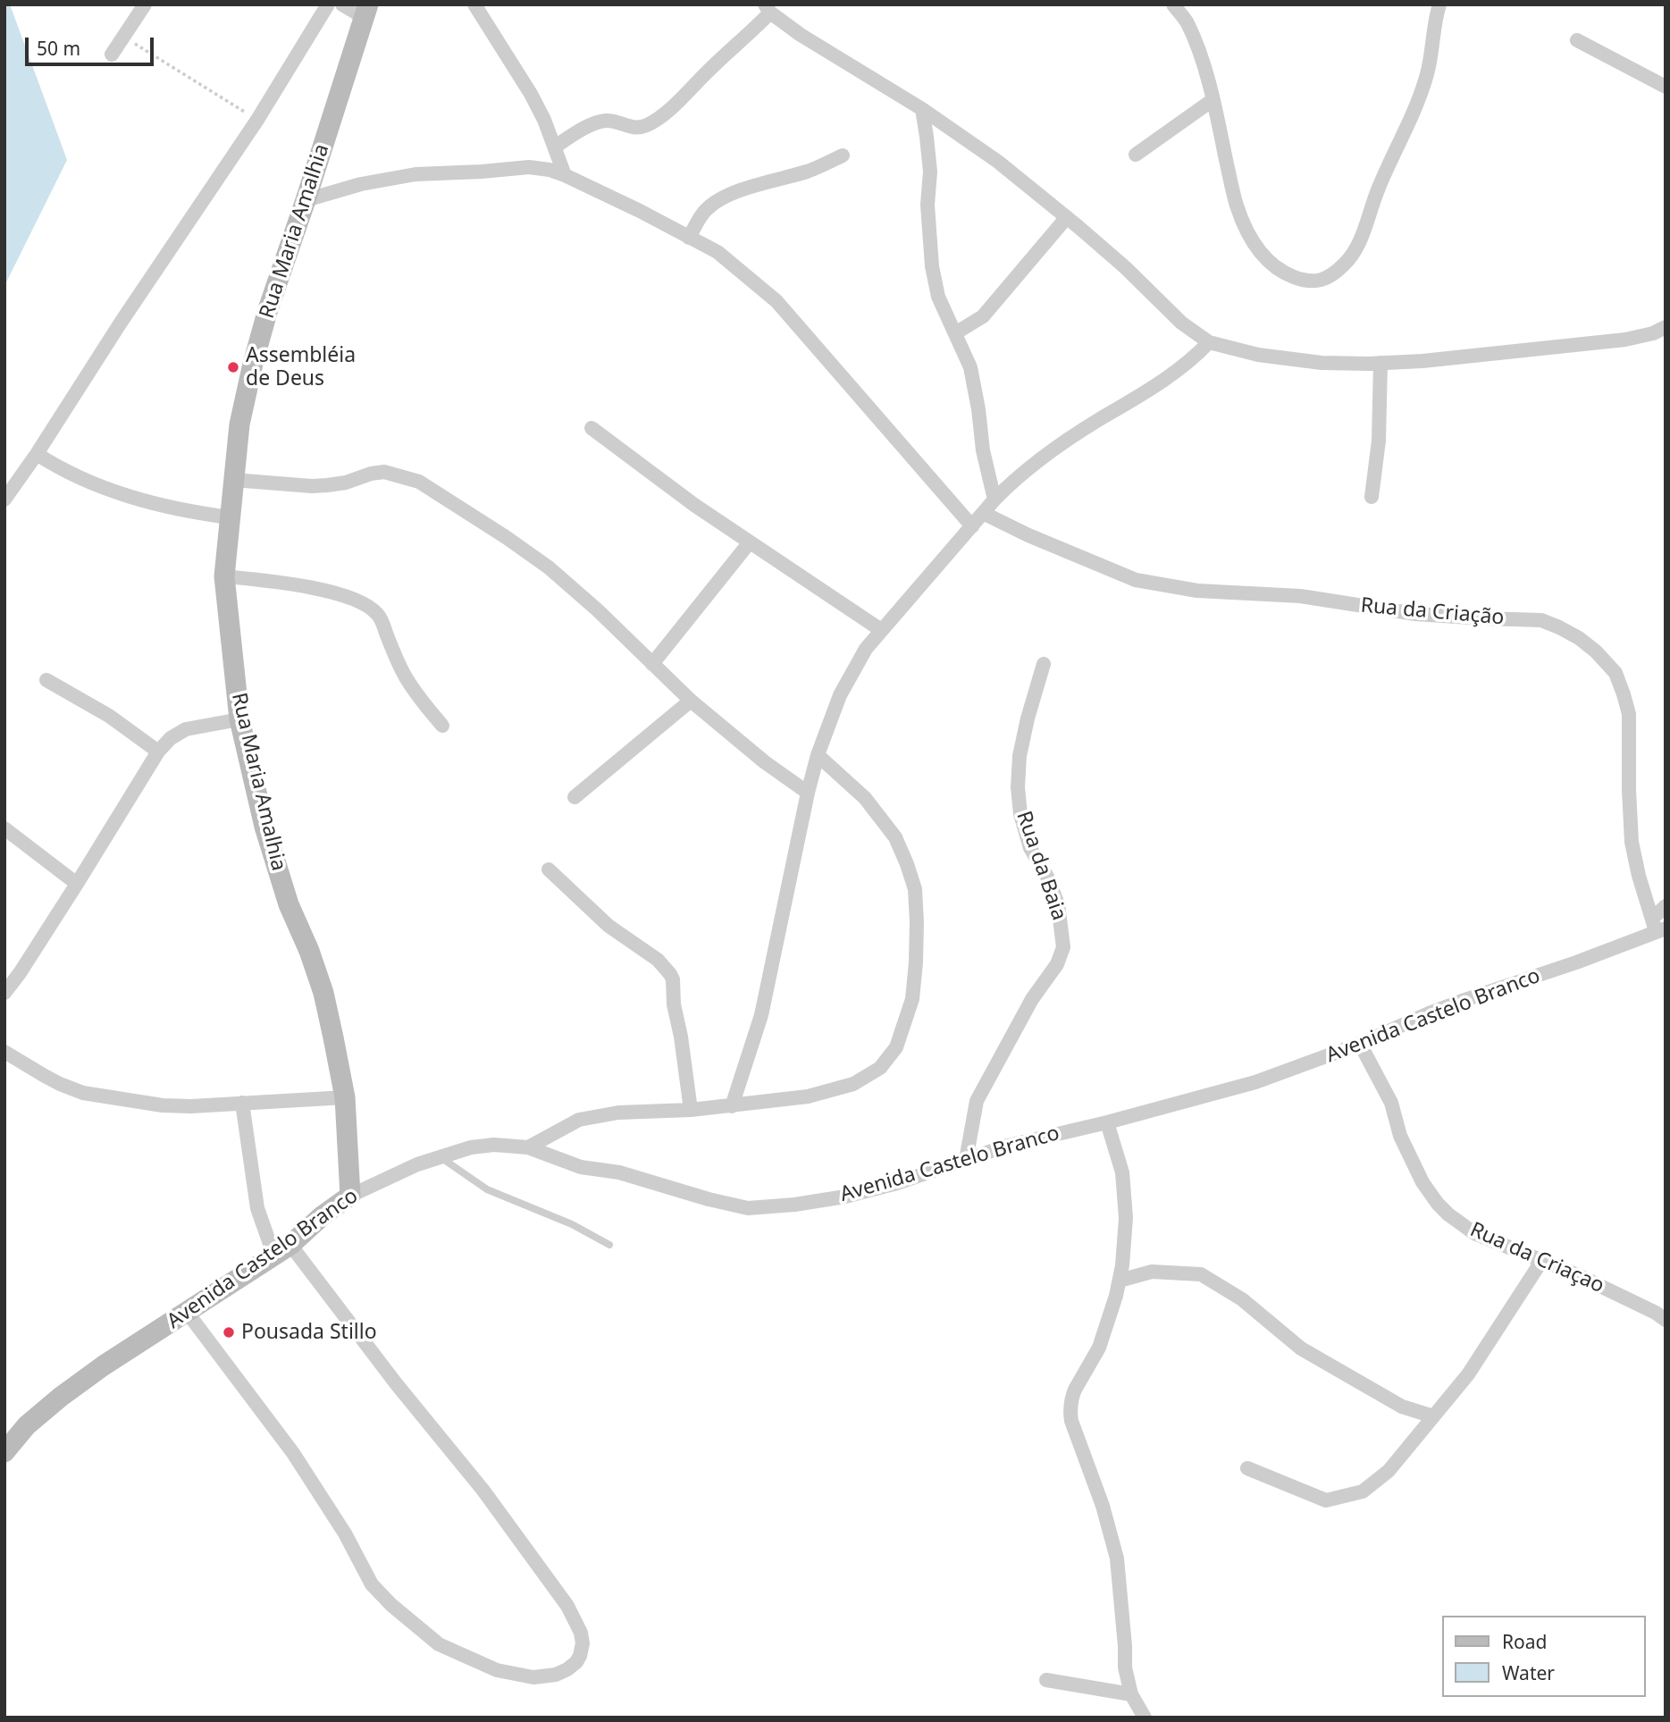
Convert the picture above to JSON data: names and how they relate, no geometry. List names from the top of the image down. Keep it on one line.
{"streets":{"street":["Rua Maria Amalhia","Rua da Criação","Rua da Baia","Avenida Castelo Branco","Rua da Criaçao"]},"crossings":[["Rua Maria Amalhia","Avenida Castelo Branco"],["Rua da Criação","Avenida Castelo Branco"],["Rua da Baia","Avenida Castelo Branco"],["Avenida Castelo Branco","Rua da Criaçao"]],"places":["Assembléia de Deus","Pousada Stillo"],"legend":["Road","Water"],"scale_bar":"50 m"}
